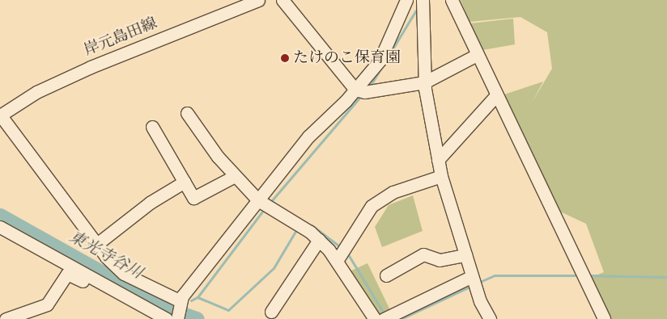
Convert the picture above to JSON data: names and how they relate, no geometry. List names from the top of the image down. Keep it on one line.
{"streets":{"street":["岸元島田線"]},"water":["東光寺谷川"],"places":["たけのこ保育園"]}
